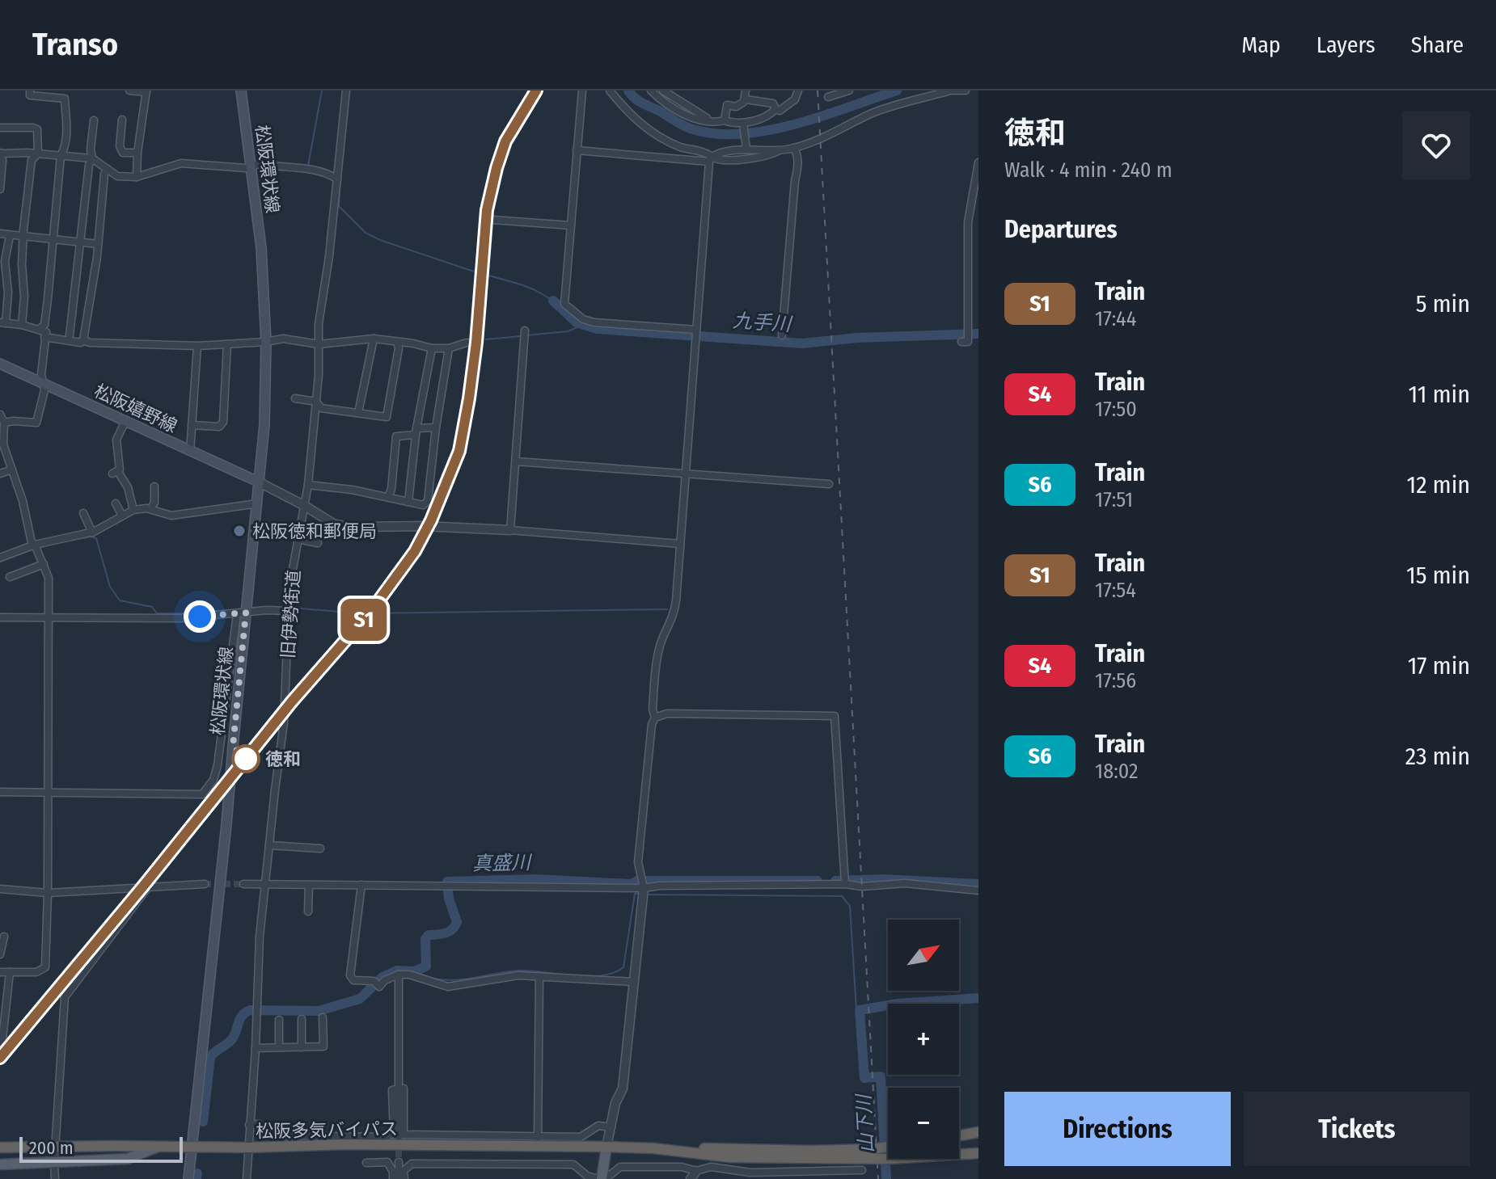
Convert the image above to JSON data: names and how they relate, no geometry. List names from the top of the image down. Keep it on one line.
{"streets":{"highway":["松阪多気バイパス"],"main road":["松阪環状線","松阪嬉野線"],"street":["旧伊勢街道"]},"crossings":[["松阪環状線","松阪嬉野線"],["松阪環状線","松阪多気バイパス"],["旧伊勢街道","松阪多気バイパス"]],"water":["九手川","真盛川","山下川"],"places":["松阪徳和郵便局","徳和"],"scale_bar":"200 m","north":"top right","page":{"header":"Transo","nav":["Map","Layers","Share"],"on_map":"S1","heading":[["徳和","Walk · 4 min · 240 m"],"Departures"],"list":[{"mark":"S1","name":"Train","note":"17:44","value":"5 min"},{"mark":"S4","name":"Train","note":"17:50","value":"11 min"},{"mark":"S6","name":"Train","note":"17:51","value":"12 min"},{"mark":"S1","name":"Train","note":"17:54","value":"15 min"},{"mark":"S4","name":"Train","note":"17:56","value":"17 min"},{"mark":"S6","name":"Train","note":"18:02","value":"23 min"}],"map_buttons":["+","−"],"buttons":["Directions","Tickets"],"scale":"200 m"}}
